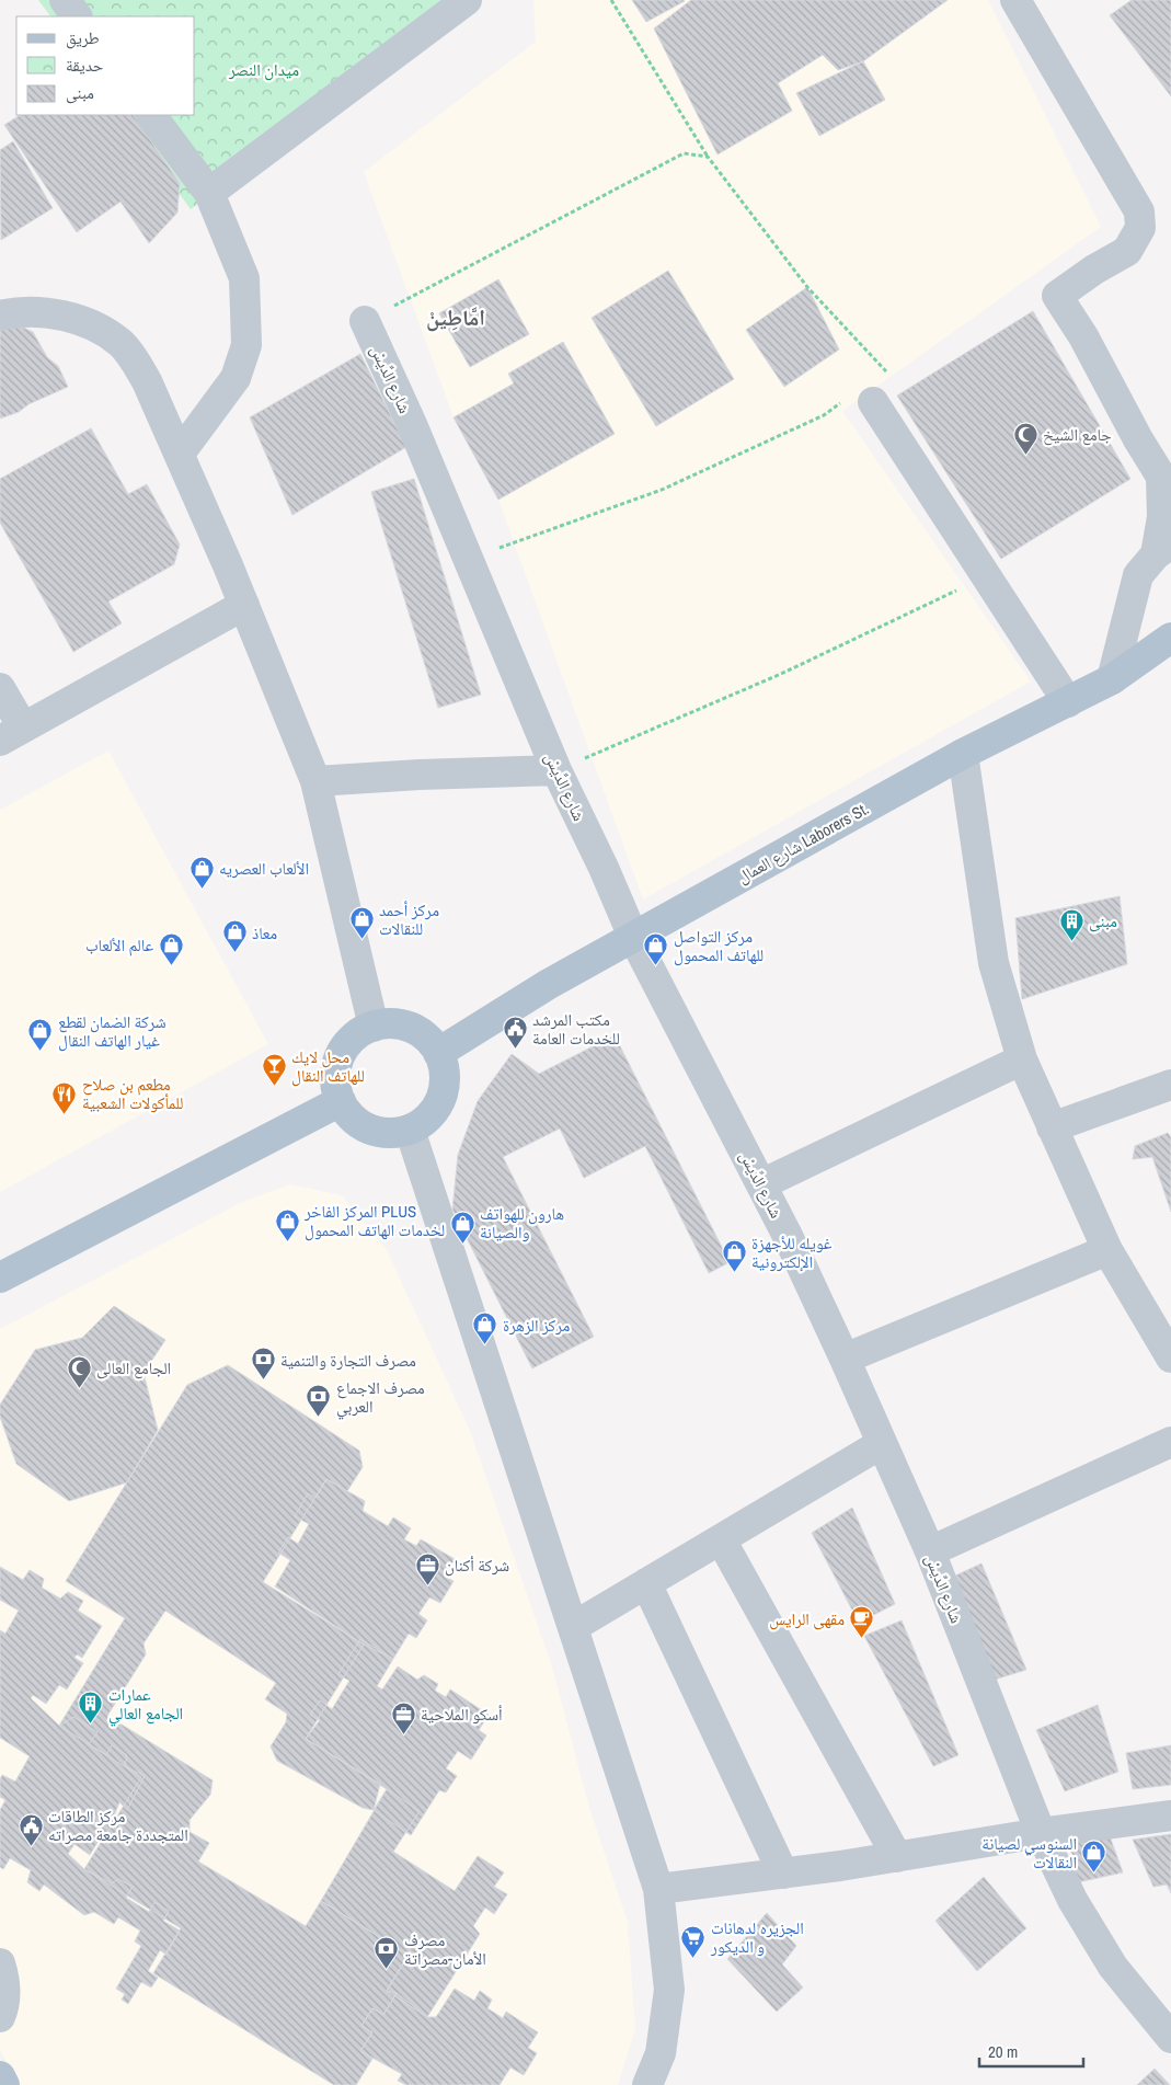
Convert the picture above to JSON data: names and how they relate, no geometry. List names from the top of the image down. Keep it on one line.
{"streets":{"main road":["شارع العمال Laborers St."],"street":["شارع الدِّيسْ"]},"crossings":[["شارع الدِّيسْ","شارع العمال Laborers St."]],"districts":["امَّاطِينْ"],"parks":["ميدان النصر"],"places":{"mosque":["جامع الشيخ","الجامع العالى"],"shop":["الألعاب العصريه","مركز أحمد للنقالات","معاذ","عالم الألعاب","مركز التواصل للهاتف المحمول","شركة الضمان لقطع غيار الهاتف النقال","المركز الفاخر PLUS لخدمات الهاتف المحمول","هارون للهواتف والصيانة","غويله للأجهزة الإلكترونية","مركز الزهرة","السنوسي لصيانة النقالات"],"building":["مبنى","عمارات الجامع العالي"],"public building":["مكتب المرشد للخدمات العامة","مركز الطاقات المتجددة جامعة مصراته"],"bar":["محل لايك للهاتف النقال"],"restaurant":["مطعم بن صلاح للمأكولات الشعبية"],"bank":["مصرف التجارة والتنمية","مصرف الاجماع العربي","مصرف الأمان-مصراتة"],"office":["شركة أكنان","أسكو الملاحية"],"cafe":["مقهى الرايس"],"supermarket":["الجزيره لدهانات و الديكور"]},"legend":["طريق","حديقة","مبنى"],"scale_bar":"20 m"}
